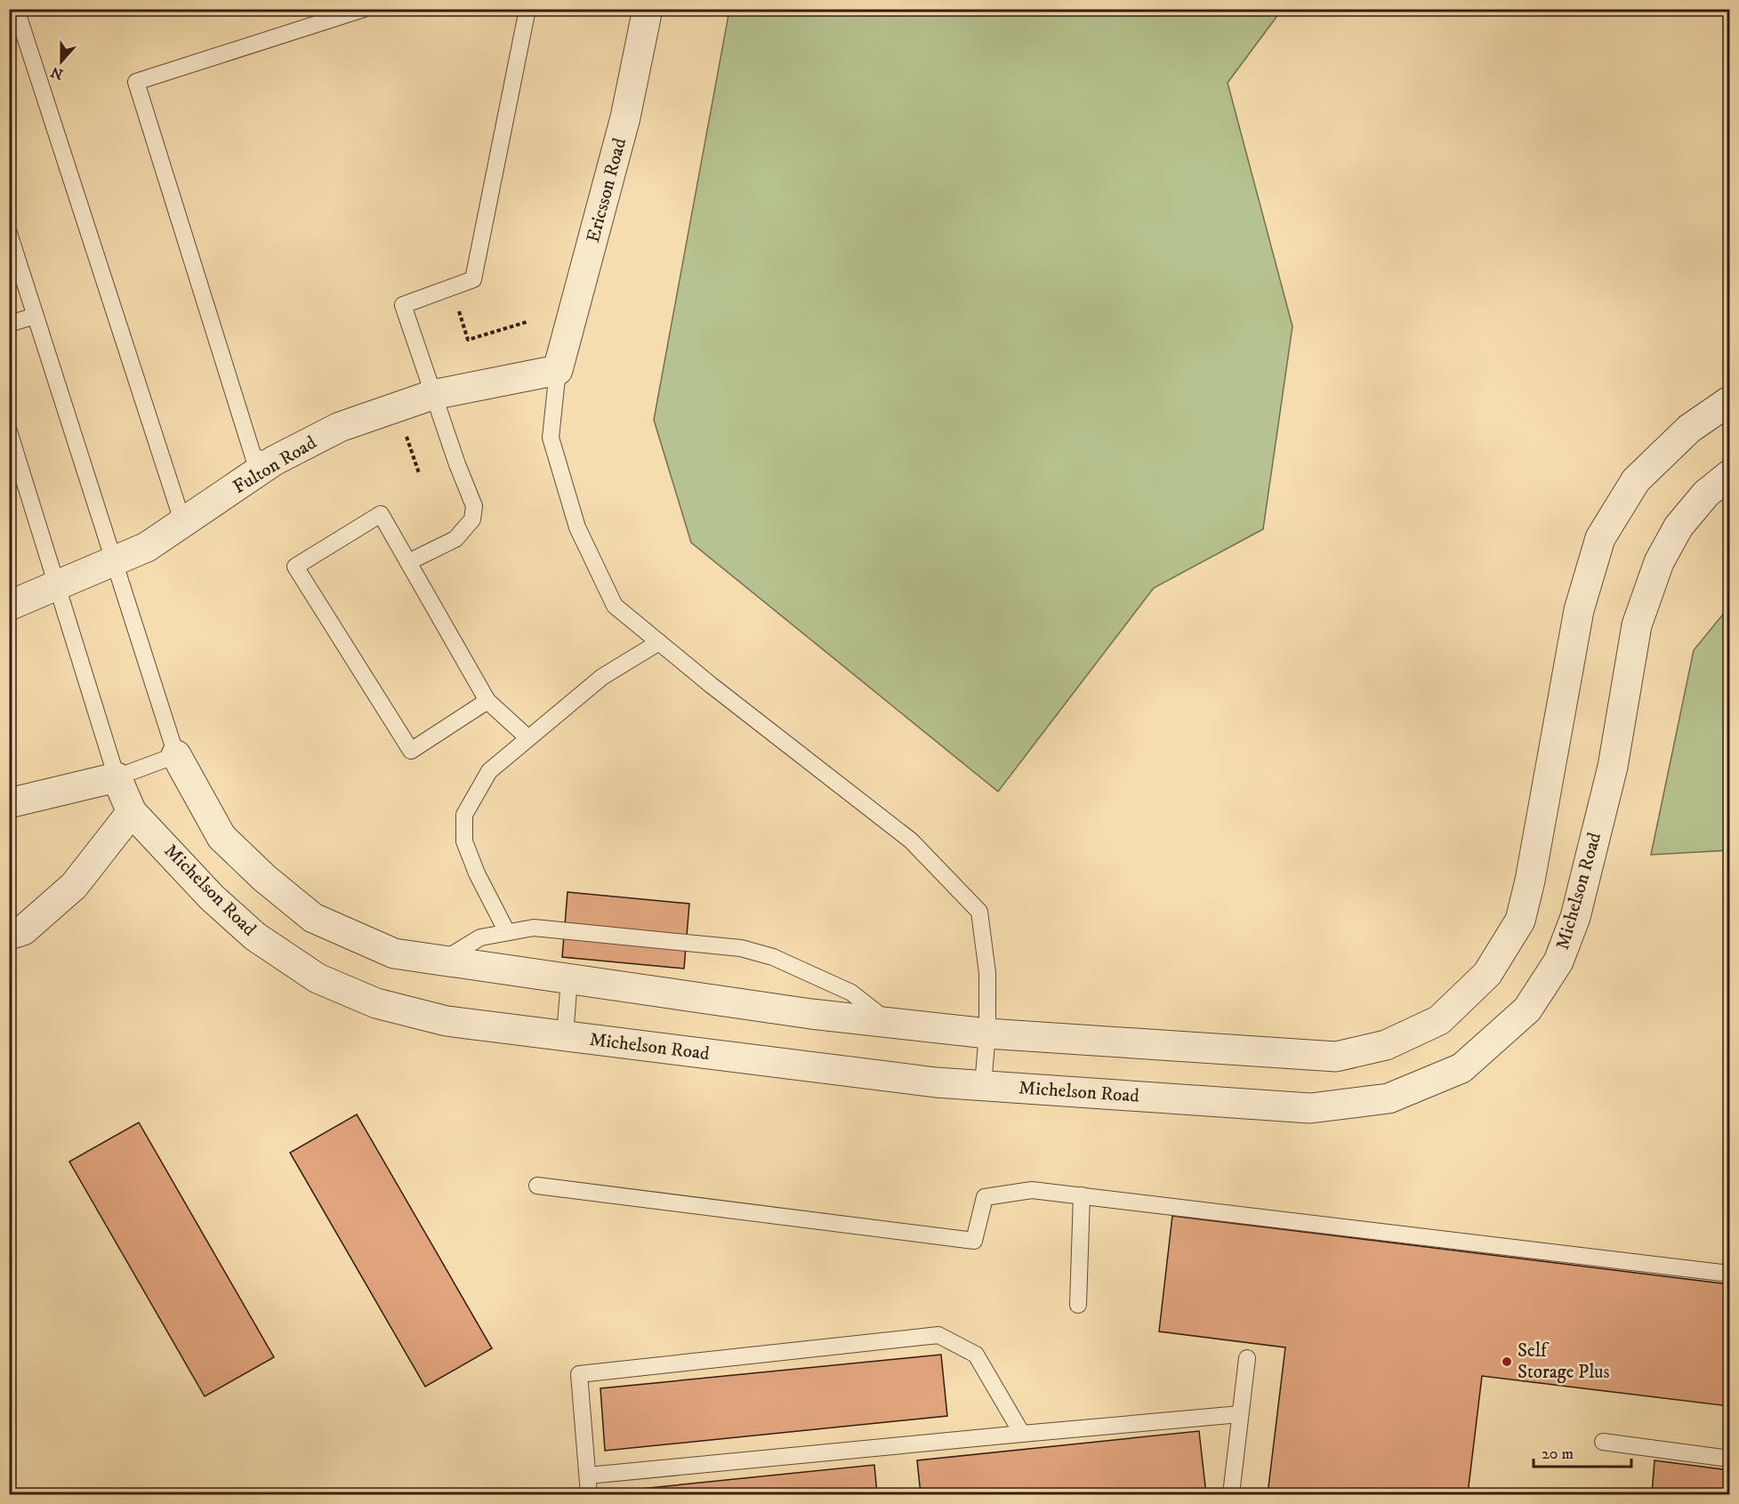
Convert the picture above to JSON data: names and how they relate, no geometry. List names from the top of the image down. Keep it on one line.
{"streets":{"street":["Ericsson Road","Fulton Road","Michelson Road"]},"crossings":[["Ericsson Road","Fulton Road"]],"places":["Self Storage Plus"],"scale_bar":"20 m","north":"bottom"}
